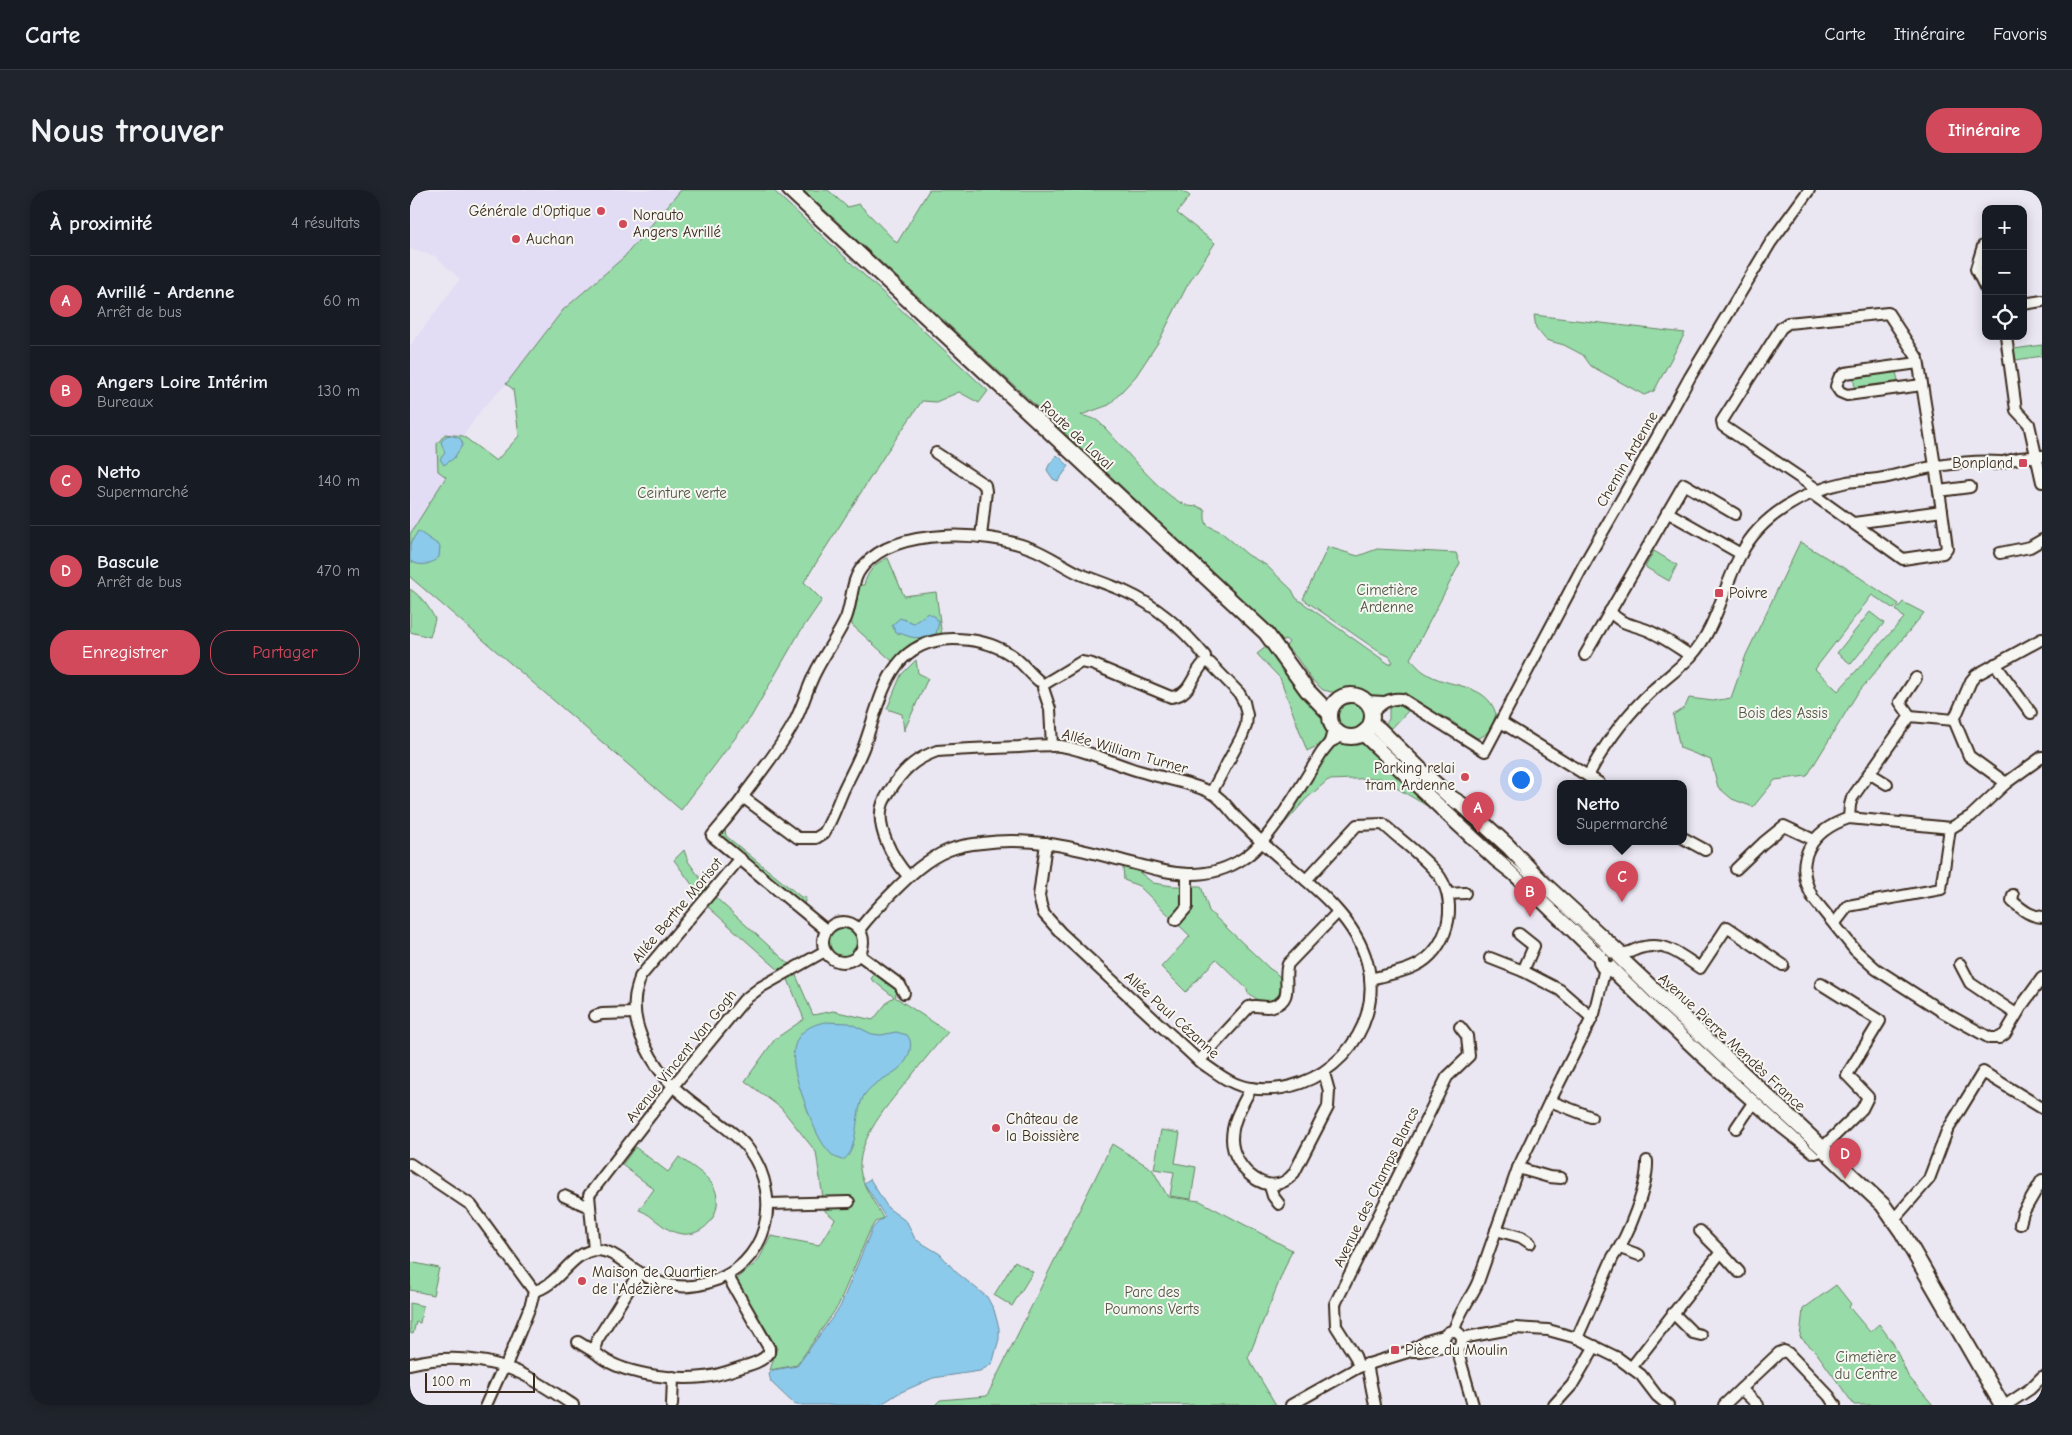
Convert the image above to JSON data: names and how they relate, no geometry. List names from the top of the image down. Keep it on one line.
{"streets":{"main road":["Route de Laval","Avenue Pierre Mendès France"],"street":["Chemin Ardenne","Allée William Turner","Allée Berthe Morisot","Allée Paul Cézanne","Avenue Vincent Van Gogh","Avenue des Champs Blancs"]},"crossings":[["Chemin Ardenne","Avenue Pierre Mendès France"],["Allée William Turner","Allée Paul Cézanne"],["Allée Berthe Morisot","Avenue Vincent Van Gogh"]],"parks":["Ceinture verte","Cimetière Ardenne","Bois des Assis","Parc des Poumons Verts","Cimetière du Centre"],"places":{"other":["Générale d'Optique","Norauto Angers Avrillé","Auchan","Parking relai tram Ardenne","Château de la Boissière","Maison de Quartier de l'Adézière"],"transit":["Bonpland","Poivre","Pièce du Moulin"]},"scale_bar":"100 m","page":{"header":"Carte","nav":["Carte","Itinéraire","Favoris"],"buttons":["Itinéraire",["Enregistrer","Partager"]],"title":"Nous trouver","heading":["À proximité","4 résultats"],"map_buttons":["+","−"],"list":[{"mark":"A","name":"Avrillé - Ardenne","note":"Arrêt de bus","value":"60 m"},{"mark":"B","name":"Angers Loire Intérim","note":"Bureaux","value":"130 m"},{"mark":"C","name":"Netto","note":"Supermarché","value":"140 m"},{"mark":"D","name":"Bascule","note":"Arrêt de bus","value":"470 m"}],"popup":["Netto","Supermarché"],"pins":["A","C","B","D"],"scale":"100 m"}}
